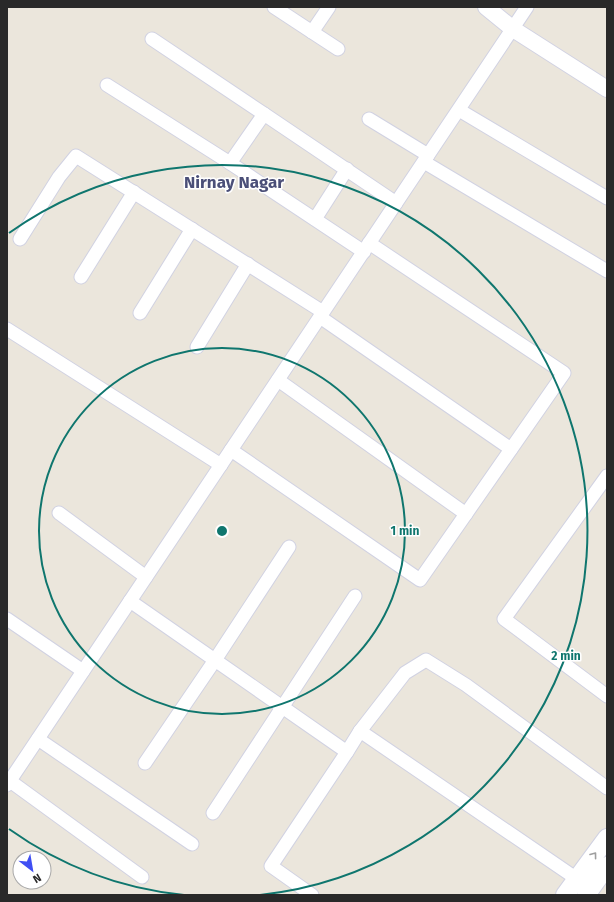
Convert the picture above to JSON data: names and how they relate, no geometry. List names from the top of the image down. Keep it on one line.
{"districts":["Nirnay Nagar"],"north":"bottom right","rings":["1 min","2 min"]}
